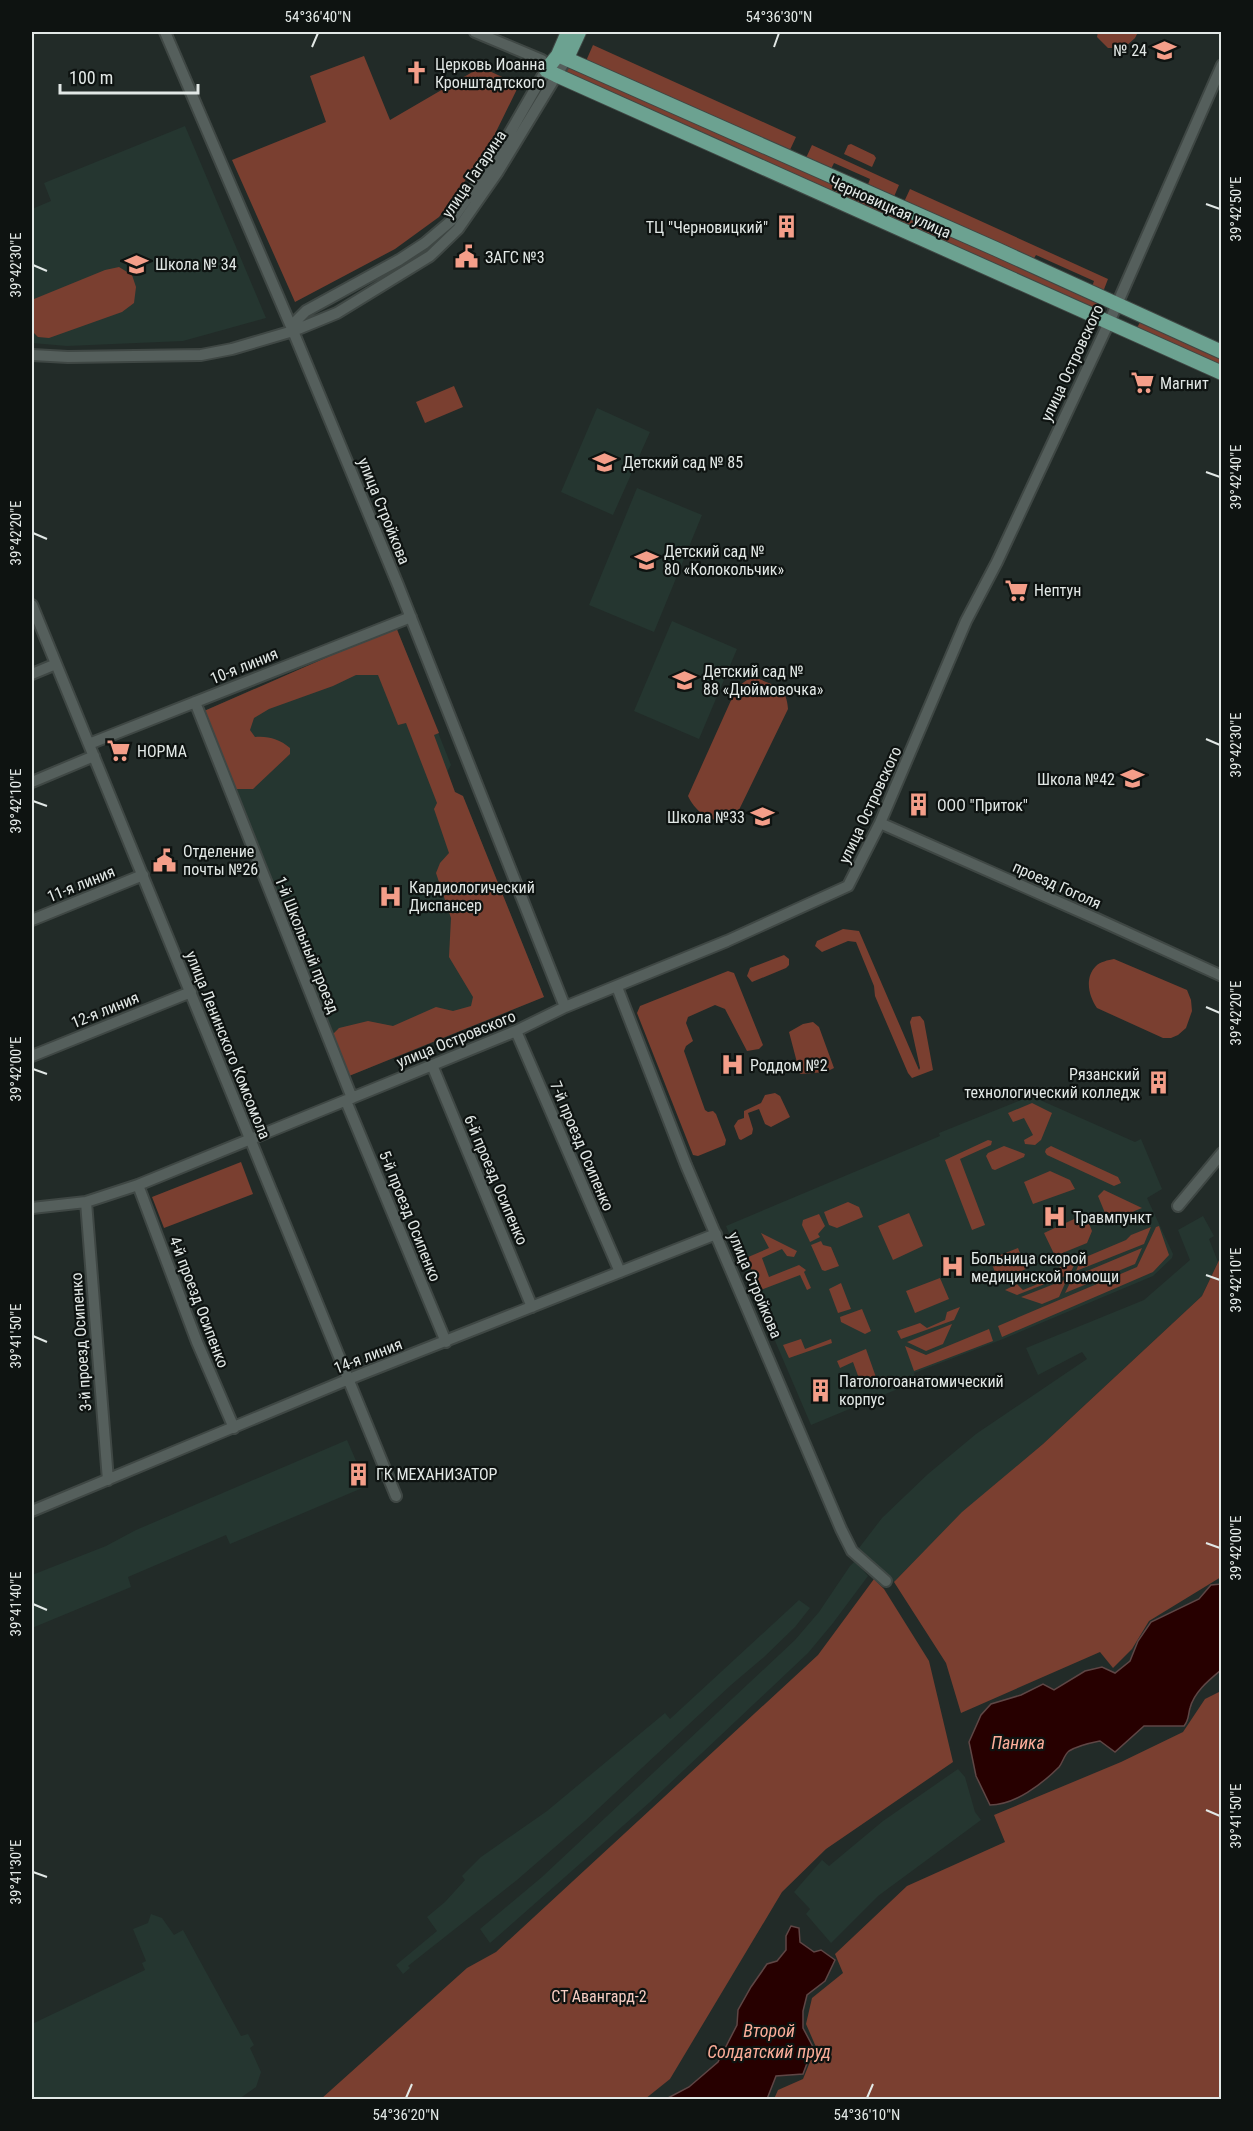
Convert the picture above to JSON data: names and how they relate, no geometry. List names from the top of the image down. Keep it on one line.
{"streets":{"main road":["улица Гагарина","Черновицкая улица"],"street":["улица Островского","улица Стройкова","10-я линия","11-я линия","проезд Гоголя","1-й Школьный проезд","12-я линия","улица Ленинского Комсомола","7-й проезд Осипенко","6-й проезд Осипенко","5-й проезд Осипенко","4-й проезд Осипенко","3-й проезд Осипенко","14-я линия"]},"crossings":[["улица Гагарина","Черновицкая улица"],["улица Гагарина","улица Стройкова"],["Черновицкая улица","улица Островского"],["улица Островского","улица Стройкова"],["улица Островского","проезд Гоголя"],["улица Островского","1-й Школьный проезд"],["улица Островского","улица Ленинского Комсомола"],["улица Островского","7-й проезд Осипенко"],["улица Островского","6-й проезд Осипенко"],["улица Островского","5-й проезд Осипенко"],["улица Островского","4-й проезд Осипенко"],["улица Островского","3-й проезд Осипенко"],["улица Стройкова","10-я линия"],["улица Стройкова","14-я линия"],["10-я линия","1-й Школьный проезд"],["10-я линия","улица Ленинского Комсомола"],["11-я линия","улица Ленинского Комсомола"],["1-й Школьный проезд","5-й проезд Осипенко"],["12-я линия","улица Ленинского Комсомола"],["улица Ленинского Комсомола","14-я линия"],["7-й проезд Осипенко","14-я линия"],["6-й проезд Осипенко","14-я линия"],["5-й проезд Осипенко","14-я линия"],["4-й проезд Осипенко","14-я линия"],["3-й проезд Осипенко","14-я линия"]],"water":["Паника","Второй Солдатский пруд"],"parks":["СТ Авангард-2"],"places":{"school or university":["№ 24","Школа № 34","Детский сад № 85","Детский сад № 80 «Колокольчик»","Детский сад № 88 «Дюймовочка»","Школа №42","Школа №33"],"church":["Церковь Иоанна Кронштадтского"],"building":["ТЦ \"Черновицкий\"","ООО \"Приток\"","Рязанский технологический колледж","Патологоанатомический корпус","ГК МЕХАНИЗАТОР"],"public building":["ЗАГС №3","Отделение почты №26"],"supermarket":["Магнит","Нептун","НОРМА"],"hospital":["Кардиологический Диспансер","Роддом №2","Травмпункт","Больница скорой медицинской помощи"]},"scale_bar":"100 m","coordinates":["54°36'40\"N","54°36'30\"N","39°42'50\"E","39°42'30\"E","39°42'40\"E","39°42'20\"E","39°42'10\"E","39°42'00\"E","39°41'50\"E","39°41'40\"E","39°41'30\"E","54°36'20\"N","54°36'10\"N"]}
